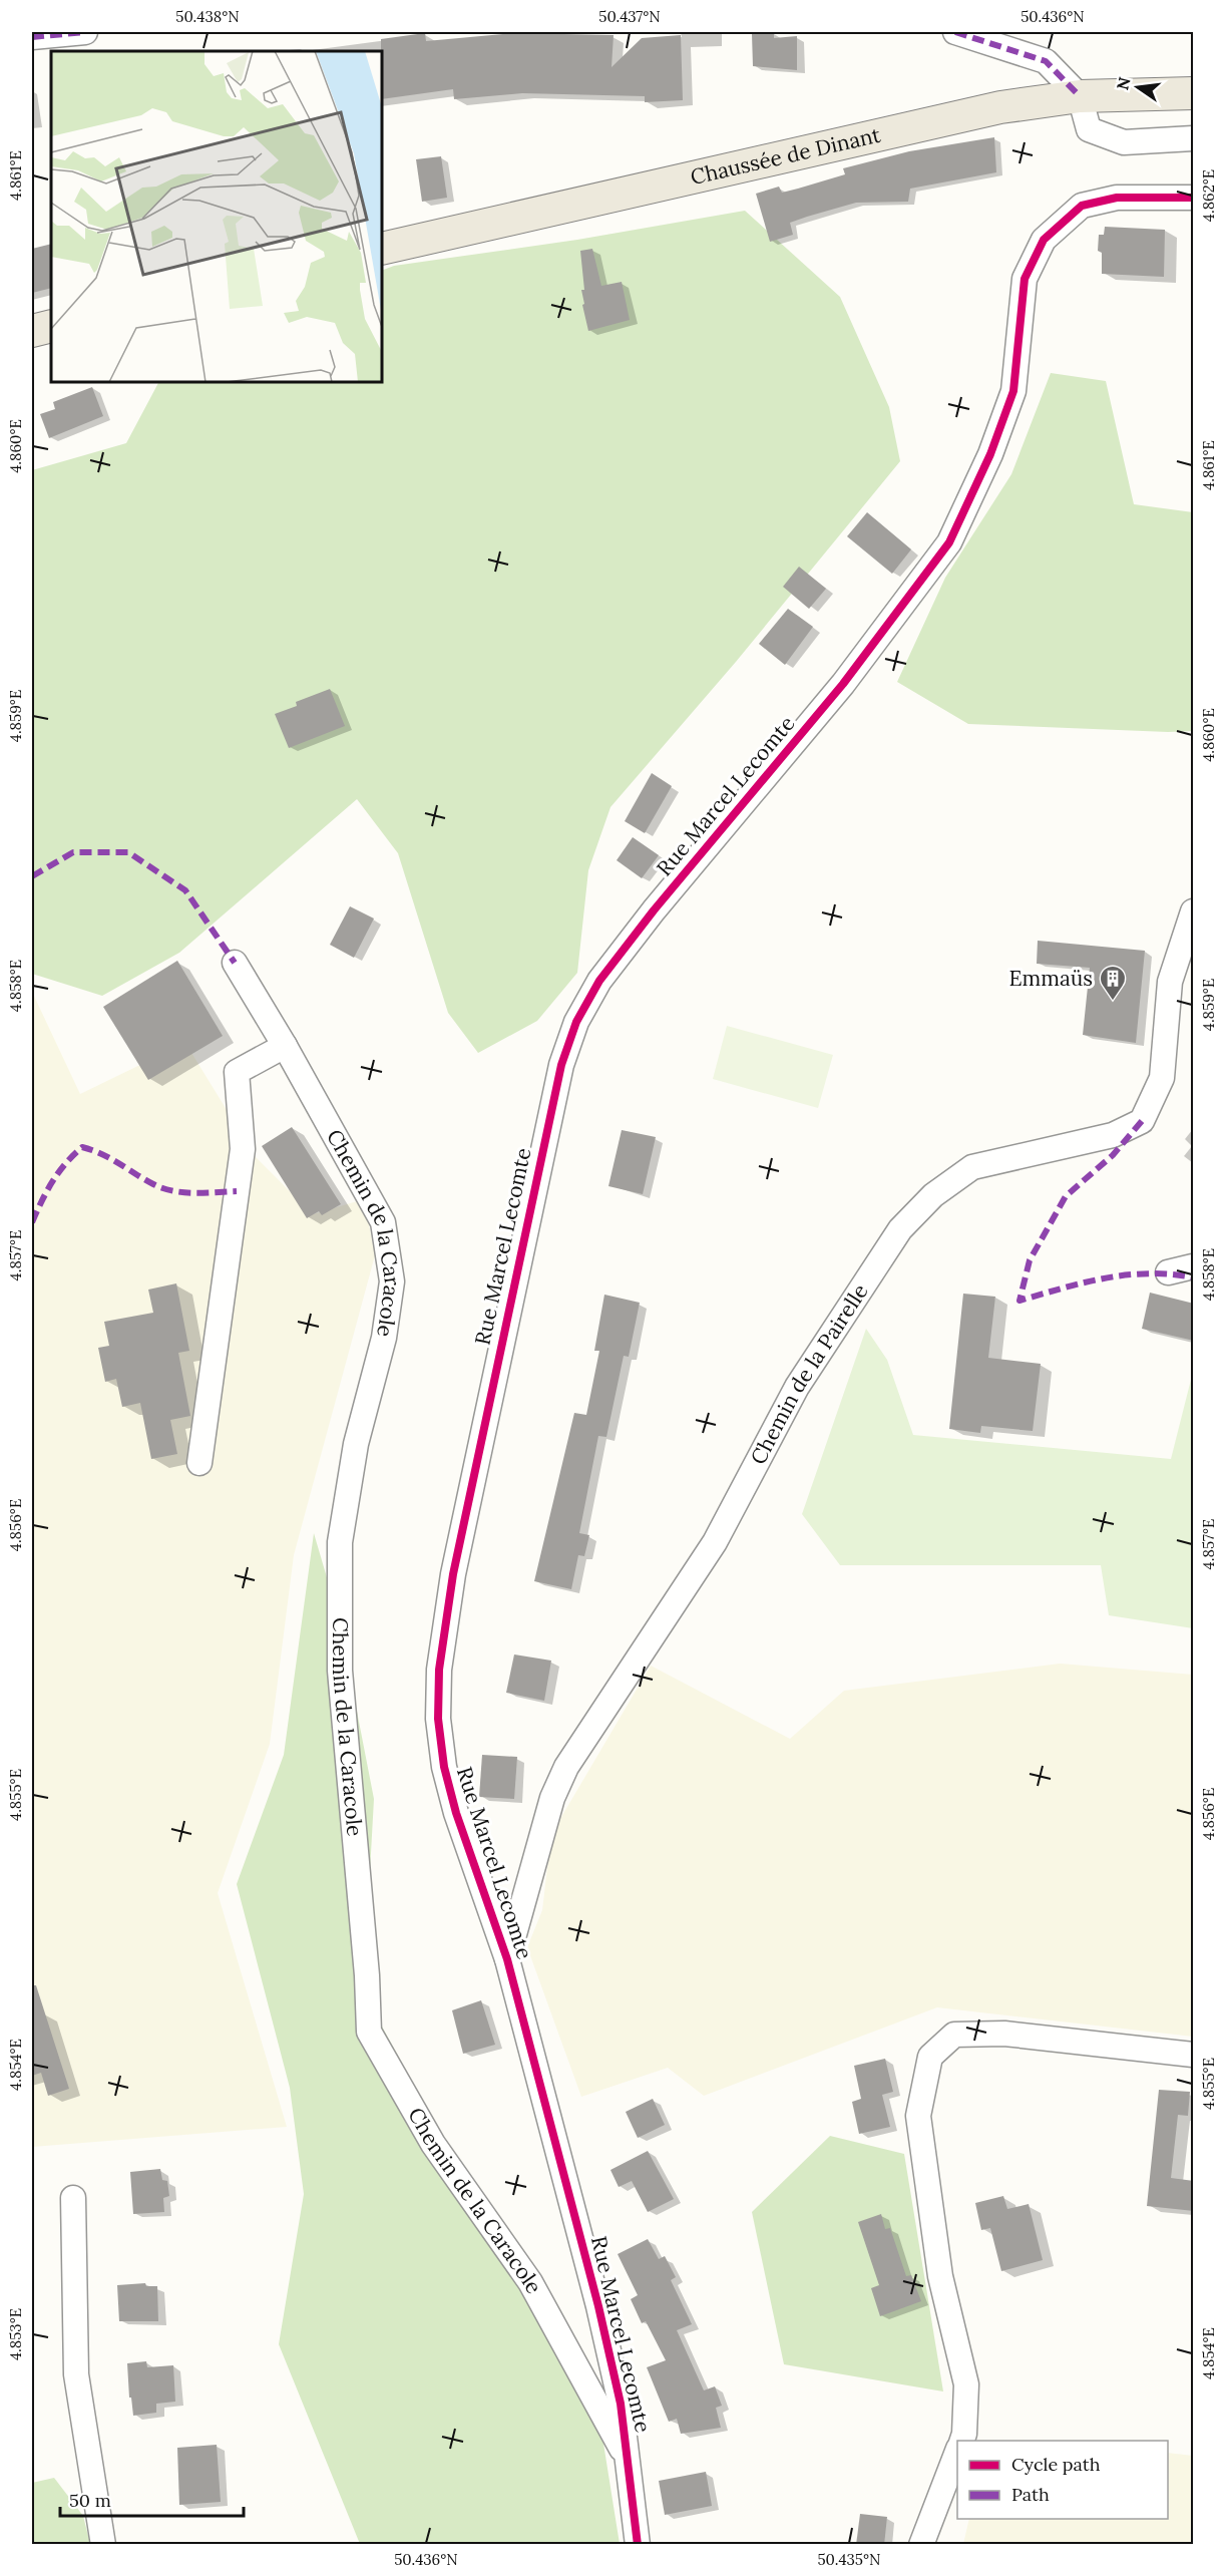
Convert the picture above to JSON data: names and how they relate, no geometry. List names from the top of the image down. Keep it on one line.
{"streets":{"main road":["Chaussée de Dinant"],"street":["Rue Marcel Lecomte","Chemin de la Caracole","Chemin de la Pairelle"]},"crossings":[["Rue Marcel Lecomte","Chemin de la Caracole"],["Rue Marcel Lecomte","Chemin de la Pairelle"]],"places":{"building":["Emmaüs"]},"legend":["Cycle path","Path"],"scale_bar":"50 m","north":"left","coordinates":["50.438°N","50.437°N","50.436°N","4.861°E","4.862°E","4.860°E","4.859°E","4.858°E","4.857°E","4.856°E","4.855°E","4.854°E","4.853°E","50.435°N"]}
